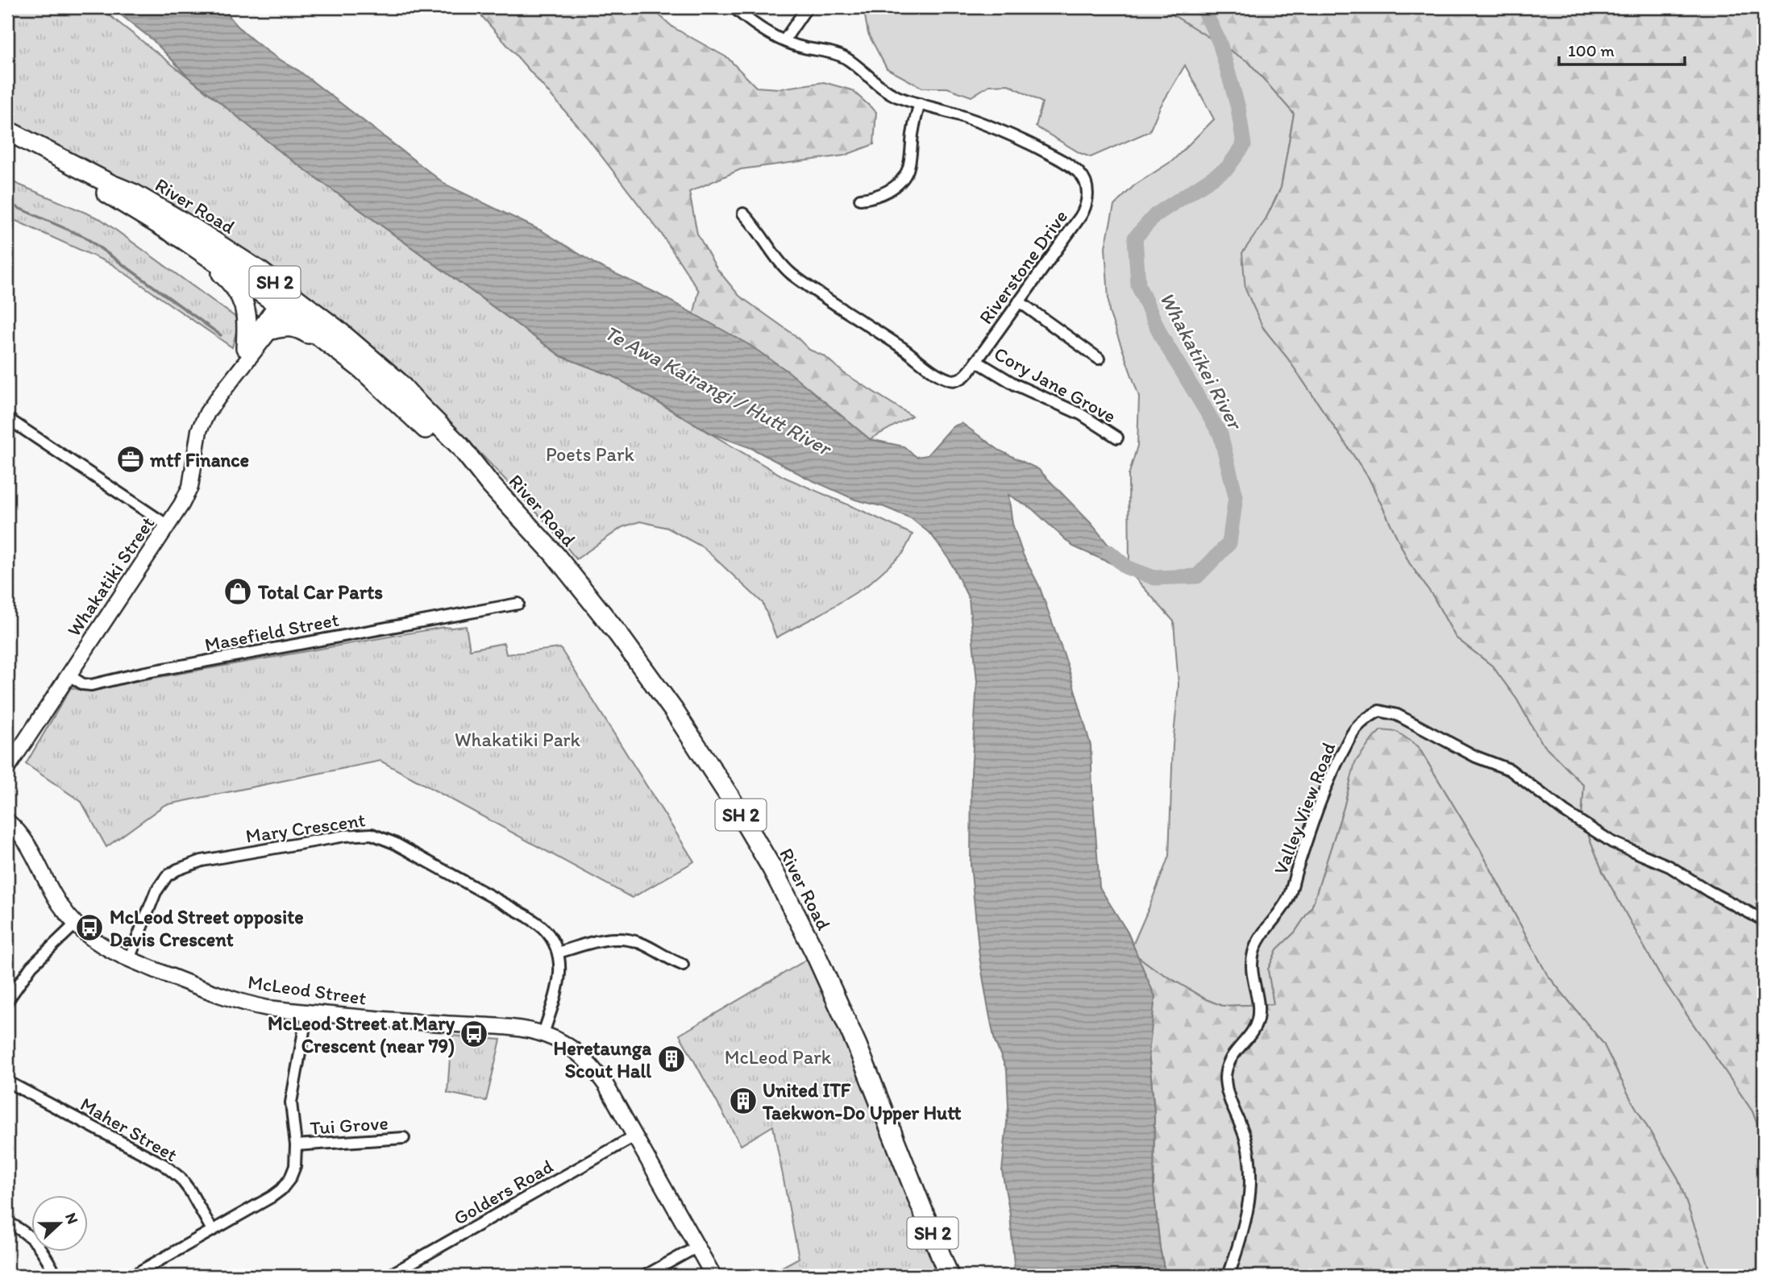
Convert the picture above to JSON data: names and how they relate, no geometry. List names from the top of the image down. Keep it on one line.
{"streets":{"highway":["River Road","SH 2"],"street":["Riverstone Drive","Cory Jane Grove","Whakatiki Street","Masefield Street","Valley View Road","Mary Crescent","McLeod Street","Tui Grove","Maher Street","Golders Road"]},"crossings":[["River Road","Whakatiki Street"],["Riverstone Drive","Cory Jane Grove"],["Whakatiki Street","Masefield Street"],["Mary Crescent","McLeod Street"],["McLeod Street","Golders Road"]],"water":["Whakatīkei River","Te Awa Kairangi / Hutt River"],"parks":["Poets Park","Whakatiki Park","McLeod Park"],"places":{"office":["mtf Finance"],"shop":["Total Car Parts"],"bus stop":["McLeod Street opposite Davis Crescent","McLeod Street at Mary Crescent (near 79)"],"building":["Heretaunga Scout Hall","United ITF Taekwon-Do Upper Hutt"]},"scale_bar":"100 m","north":"right"}
